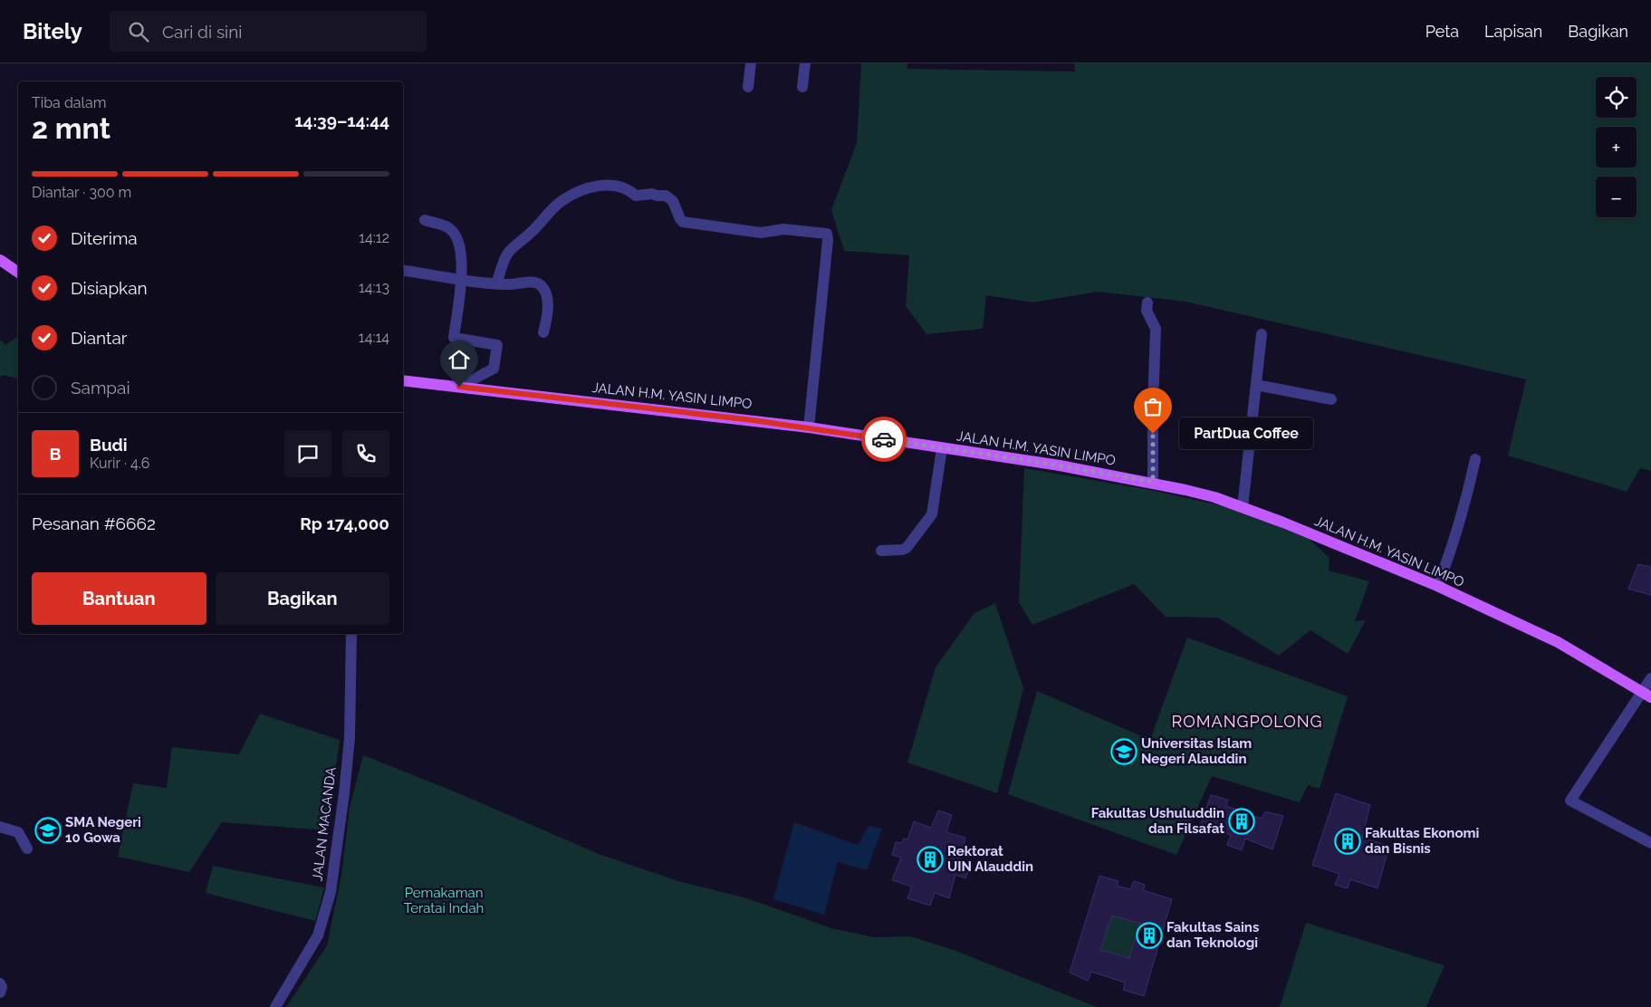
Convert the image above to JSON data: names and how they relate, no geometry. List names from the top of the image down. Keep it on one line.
{"streets":{"main road":["JALAN H.M. YASIN LIMPO"],"street":["JALAN MACANDA"]},"districts":["ROMANGPOLONG"],"parks":["Pemakaman Teratai Indah"],"places":{"other":["PartDua Coffee"],"school or university":["Universitas Islam Negeri Alauddin","SMA Negeri 10 Gowa"],"building":["Fakultas Ushuluddin dan Filsafat","Fakultas Ekonomi dan Bisnis","Rektorat UIN Alauddin","Fakultas Sains dan Teknologi"]},"page":{"header":"Bitely","search":"Cari di sini","nav":["Peta","Lapisan","Bagikan"],"map_buttons":["+","−"],"heading":["2 mnt","Tiba dalam","14:39–14:44"],"panel":["Budi","Kurir · 4.6","Pesanan #6662","Rp 174,000"],"bar":"Diantar · 300 m","list":[["Diterima","14:12"],["Disiapkan","14:13"],["Diantar","14:14"],"Sampai"],"bubble":"PartDua Coffee","round":"B","buttons":["Bantuan","Bagikan"]}}
